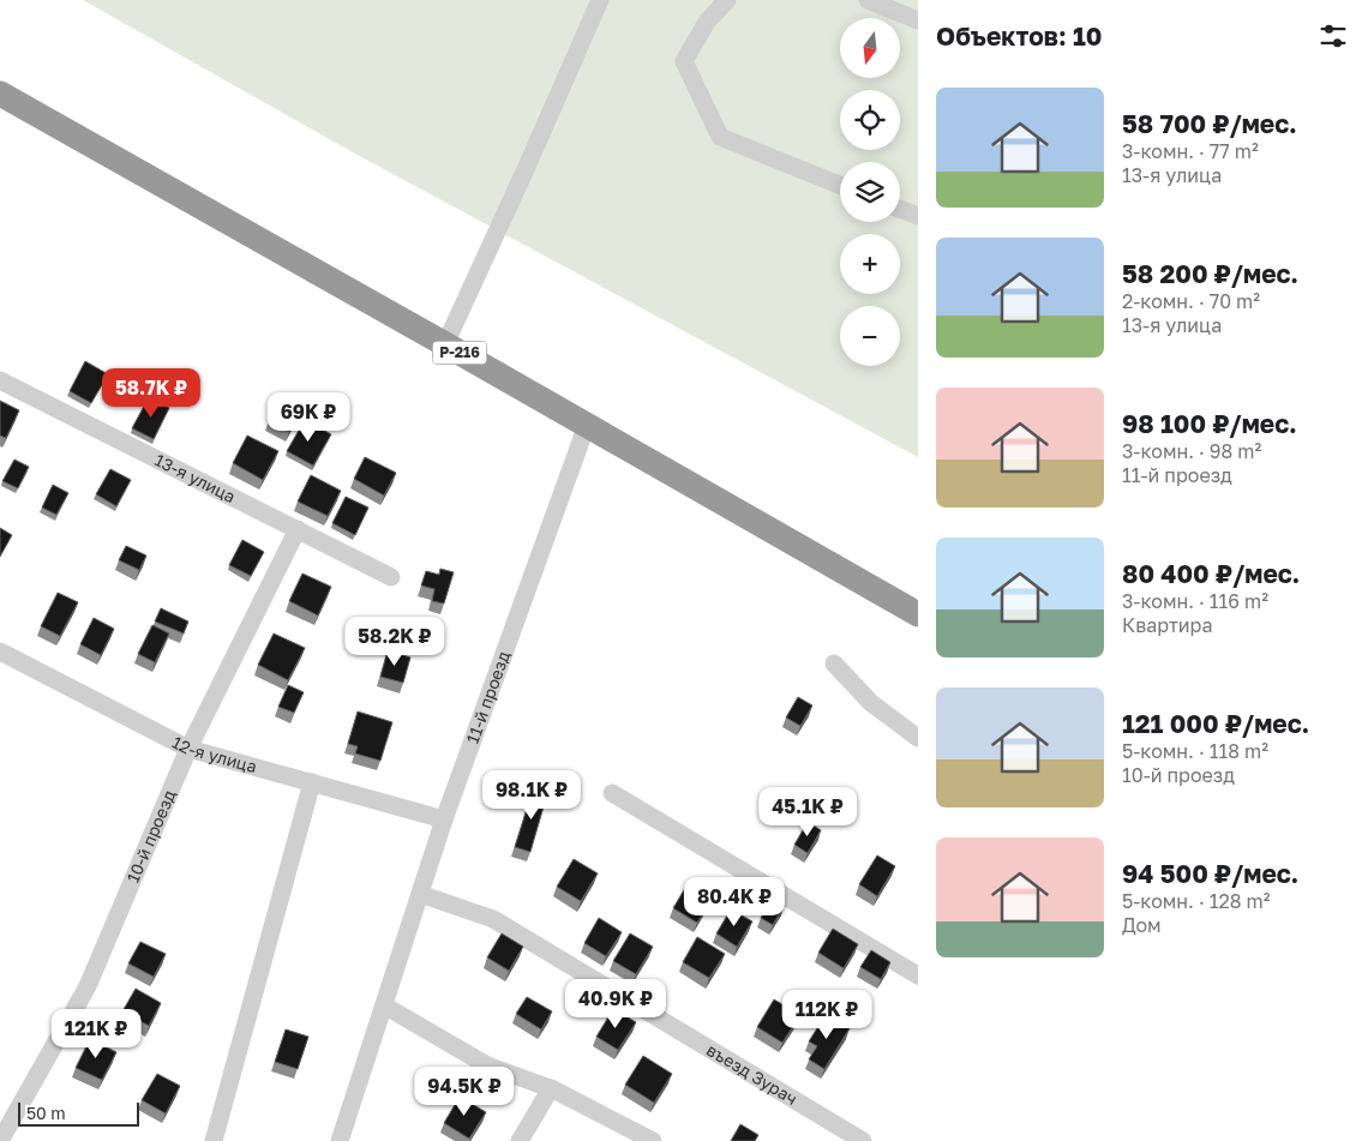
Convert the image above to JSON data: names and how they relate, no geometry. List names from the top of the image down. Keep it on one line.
{"streets":{"highway":["Р-216"],"street":["13-я улица","11-й проезд","12-я улица","10-й проезд","въезд Зурач"]},"crossings":[["Р-216","11-й проезд"],["13-я улица","10-й проезд"],["11-й проезд","12-я улица"],["11-й проезд","въезд Зурач"],["12-я улица","10-й проезд"]],"scale_bar":"50 m","north":"bottom","page":{"heading":"Объектов: 10","map_buttons":["+","−"],"list":[{"name":"58 700 ₽/мес.","note":"3-комн. · 77 m² · 13-я улица"},{"name":"58 200 ₽/мес.","note":"2-комн. · 70 m² · 13-я улица"},{"name":"98 100 ₽/мес.","note":"3-комн. · 98 m² · 11-й проезд"},{"name":"80 400 ₽/мес.","note":"3-комн. · 116 m² · Квартира"},{"name":"121 000 ₽/мес.","note":"5-комн. · 118 m² · 10-й проезд"},{"name":"94 500 ₽/мес.","note":"5-комн. · 128 m² · Дом"}],"price":["58.7K ₽","69K ₽","58.2K ₽","98.1K ₽","45.1K ₽","80.4K ₽","40.9K ₽","112K ₽","121K ₽","94.5K ₽"],"scale":"50 m"}}
